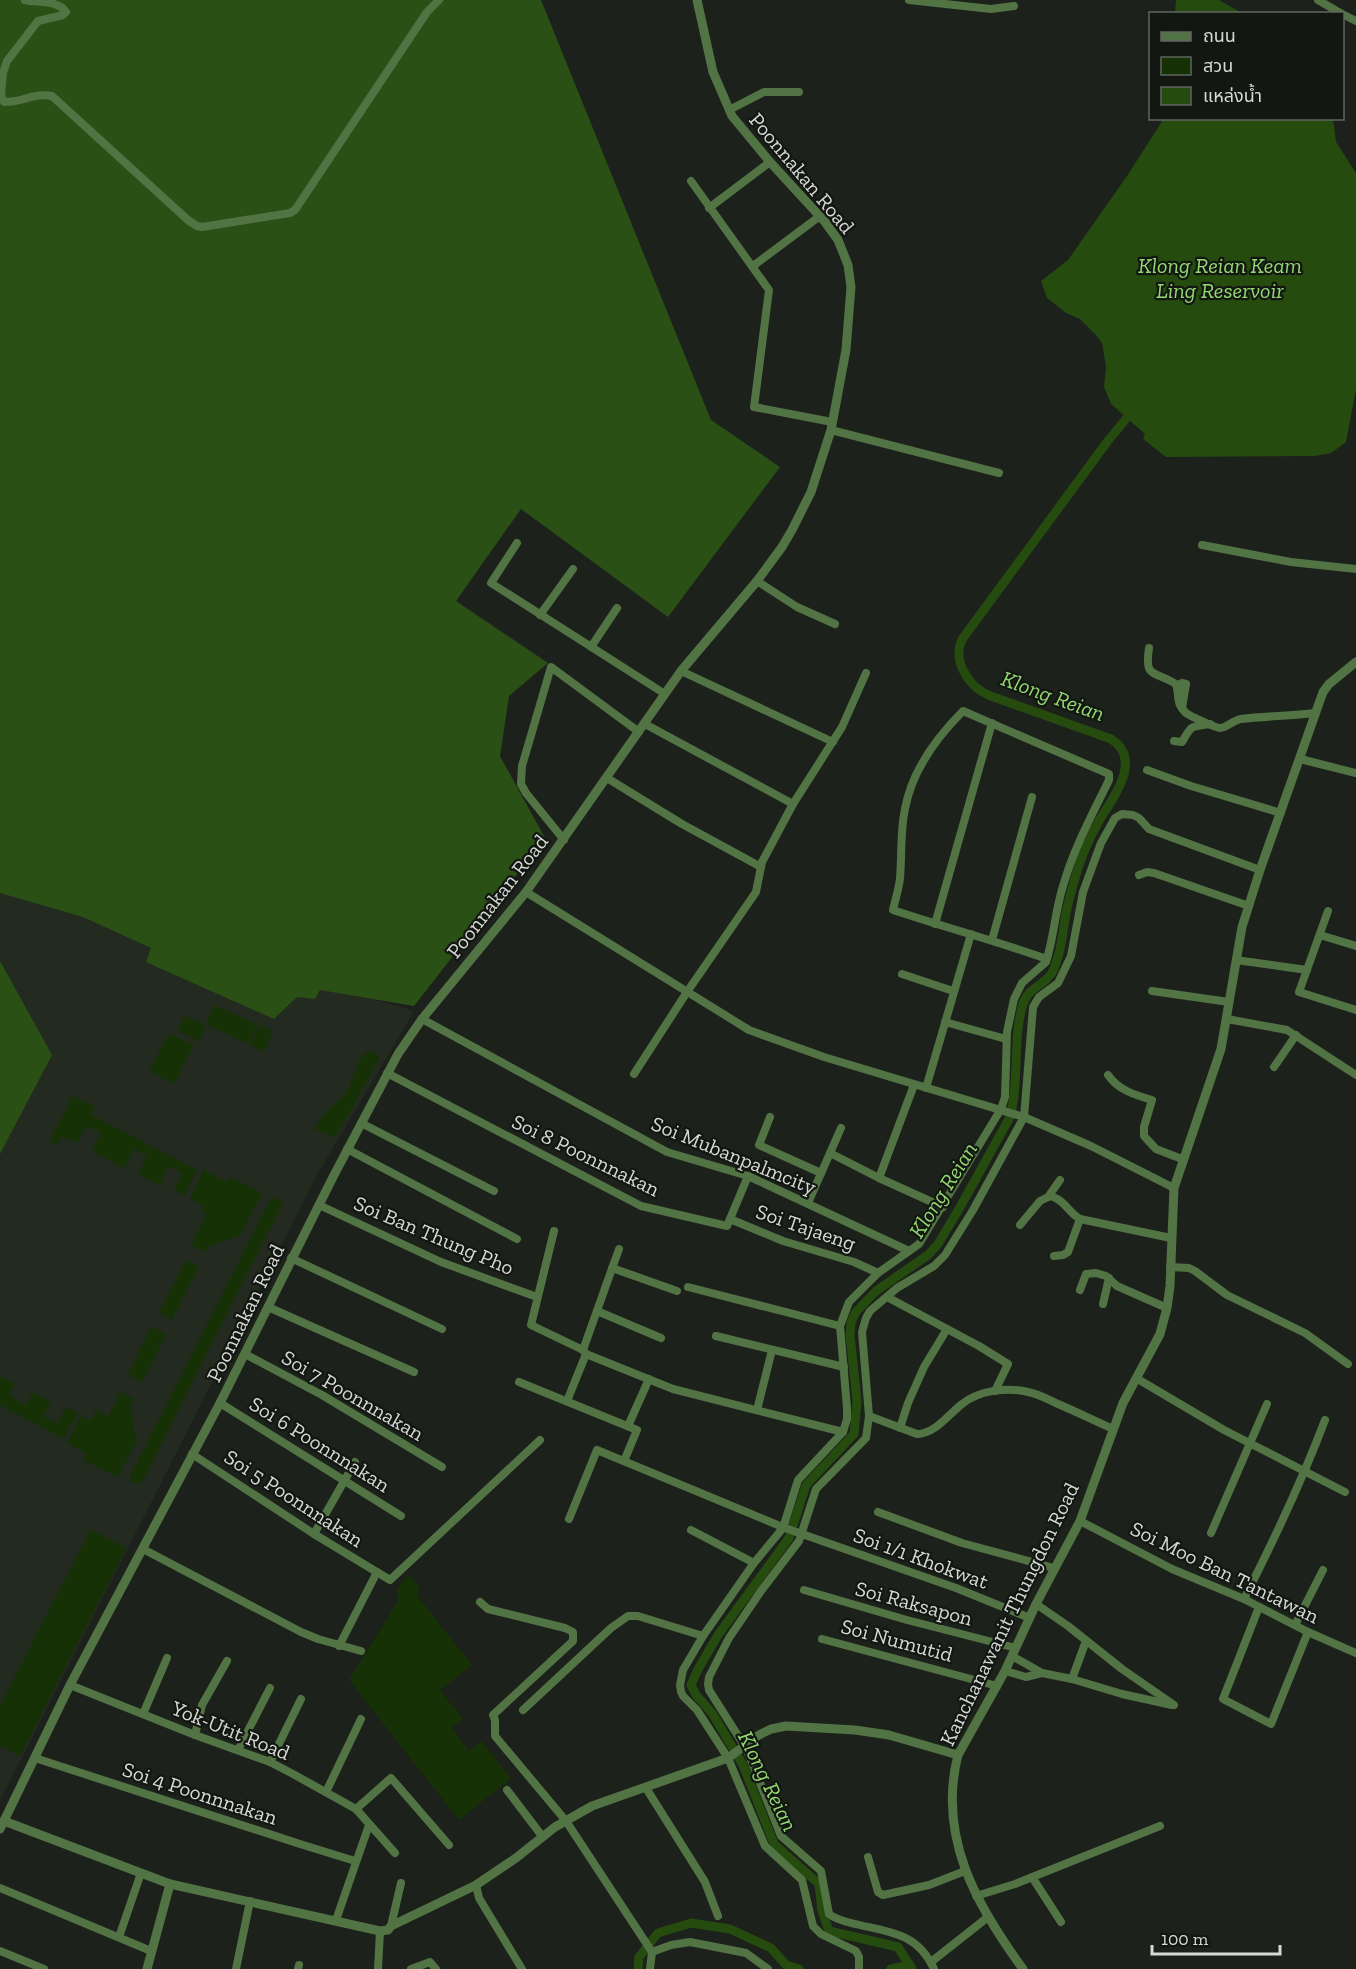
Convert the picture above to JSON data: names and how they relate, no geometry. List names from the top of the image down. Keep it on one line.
{"streets":{"street":["Poonnakan Road","Soi 8 Poonnnakan","Soi Mubanpalmcity","Soi Tajaeng","Soi Ban Thung Pho","Soi 7 Poonnnakan","Soi 6 Poonnnakan","Soi 5 Poonnnakan","Soi 1/1 Khokwat","Soi Moo Ban Tantawan","Soi Raksapon","Kanchanawanit Thungdon Road","Soi Numutid","Yok-Utit Road","Soi 4 Poonnnakan"]},"crossings":[["Poonnakan Road","Soi 8 Poonnnakan"],["Poonnakan Road","Soi Mubanpalmcity"],["Poonnakan Road","Soi Ban Thung Pho"],["Poonnakan Road","Soi 7 Poonnnakan"],["Poonnakan Road","Soi 6 Poonnnakan"],["Poonnakan Road","Soi 5 Poonnnakan"],["Poonnakan Road","Yok-Utit Road"],["Poonnakan Road","Soi 4 Poonnnakan"],["Soi 8 Poonnnakan","Soi Tajaeng"],["Soi 1/1 Khokwat","Kanchanawanit Thungdon Road"],["Soi Moo Ban Tantawan","Kanchanawanit Thungdon Road"],["Soi Raksapon","Kanchanawanit Thungdon Road"],["Kanchanawanit Thungdon Road","Soi Numutid"]],"water":["Klong Reian Keam Ling Reservoir","Klong Reian"],"legend":["ถนน","สวน","แหล่งน้ำ"],"scale_bar":"100 m"}
